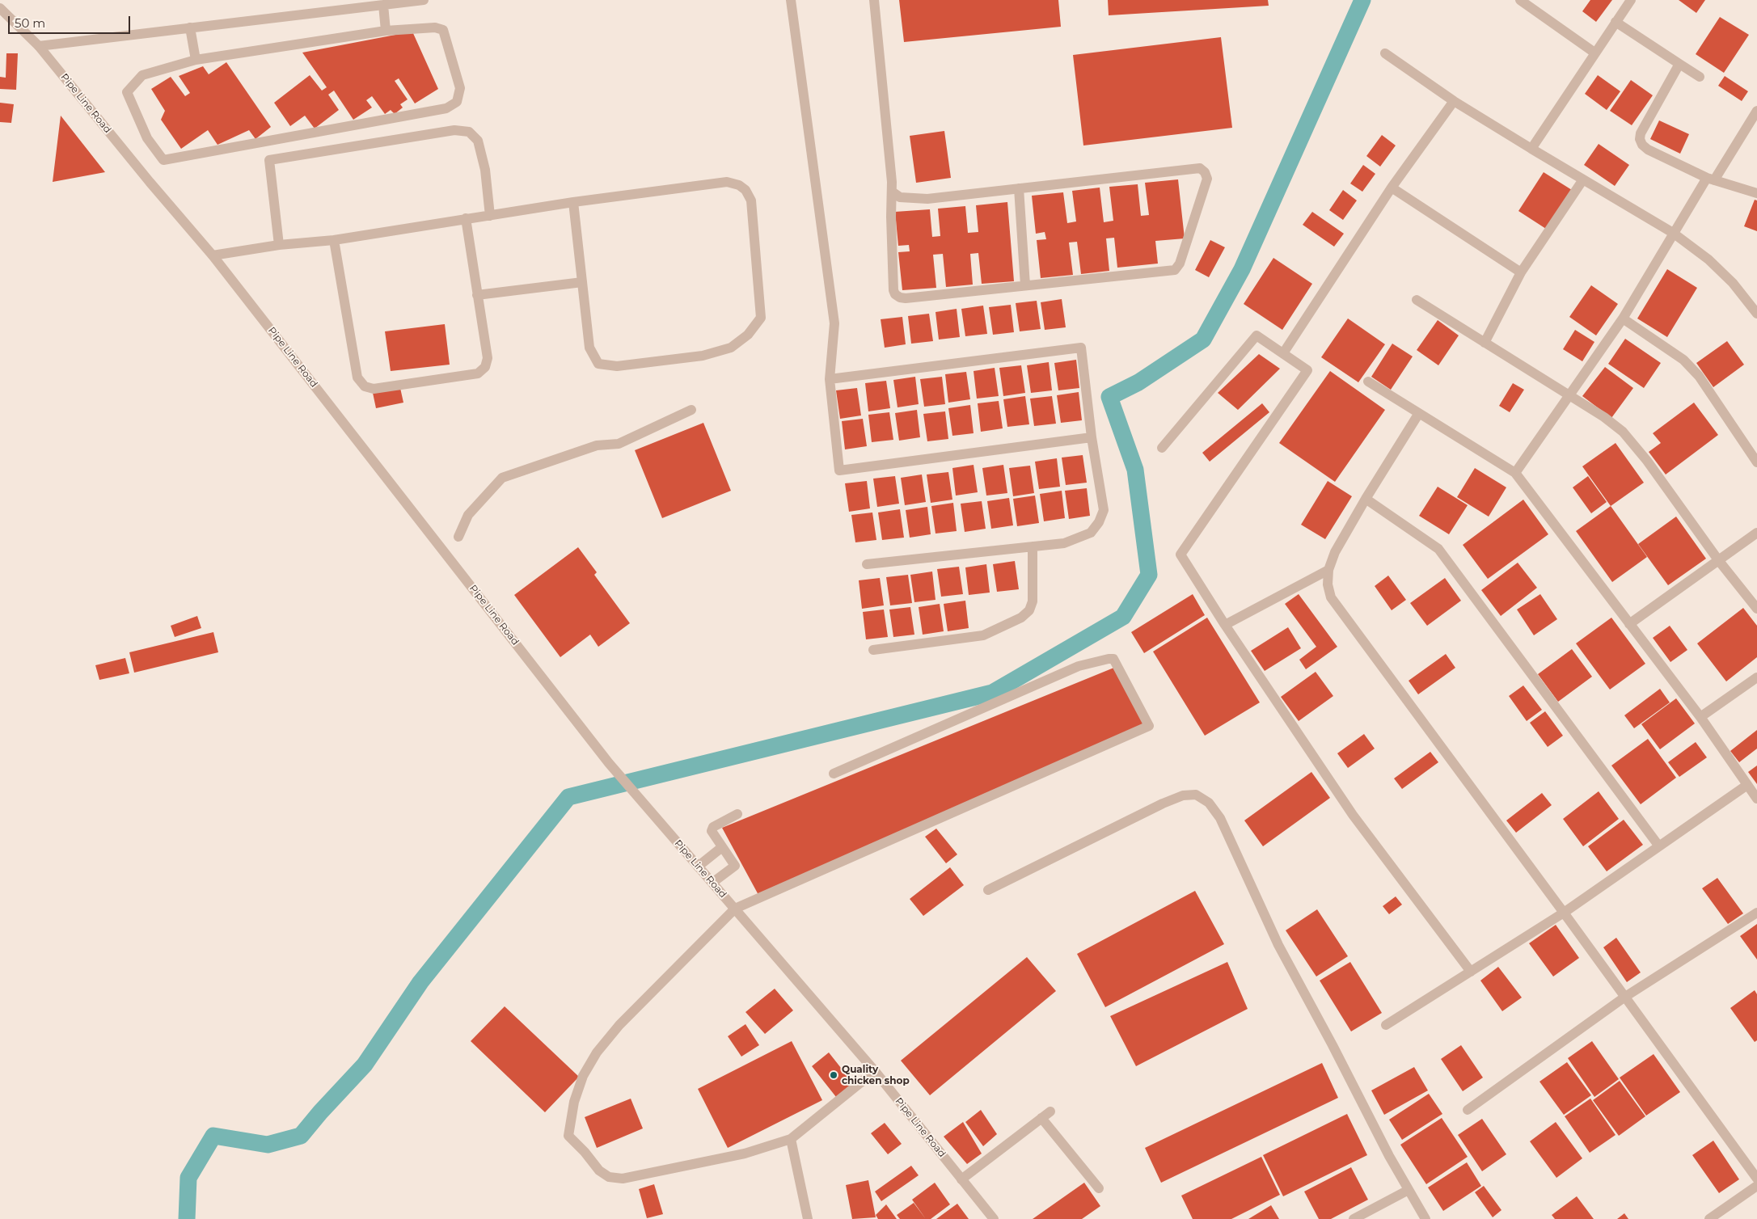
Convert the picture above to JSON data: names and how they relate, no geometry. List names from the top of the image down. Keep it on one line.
{"streets":{"street":["Pipe Line Road"]},"places":["Quality chicken shop"],"scale_bar":"50 m"}
